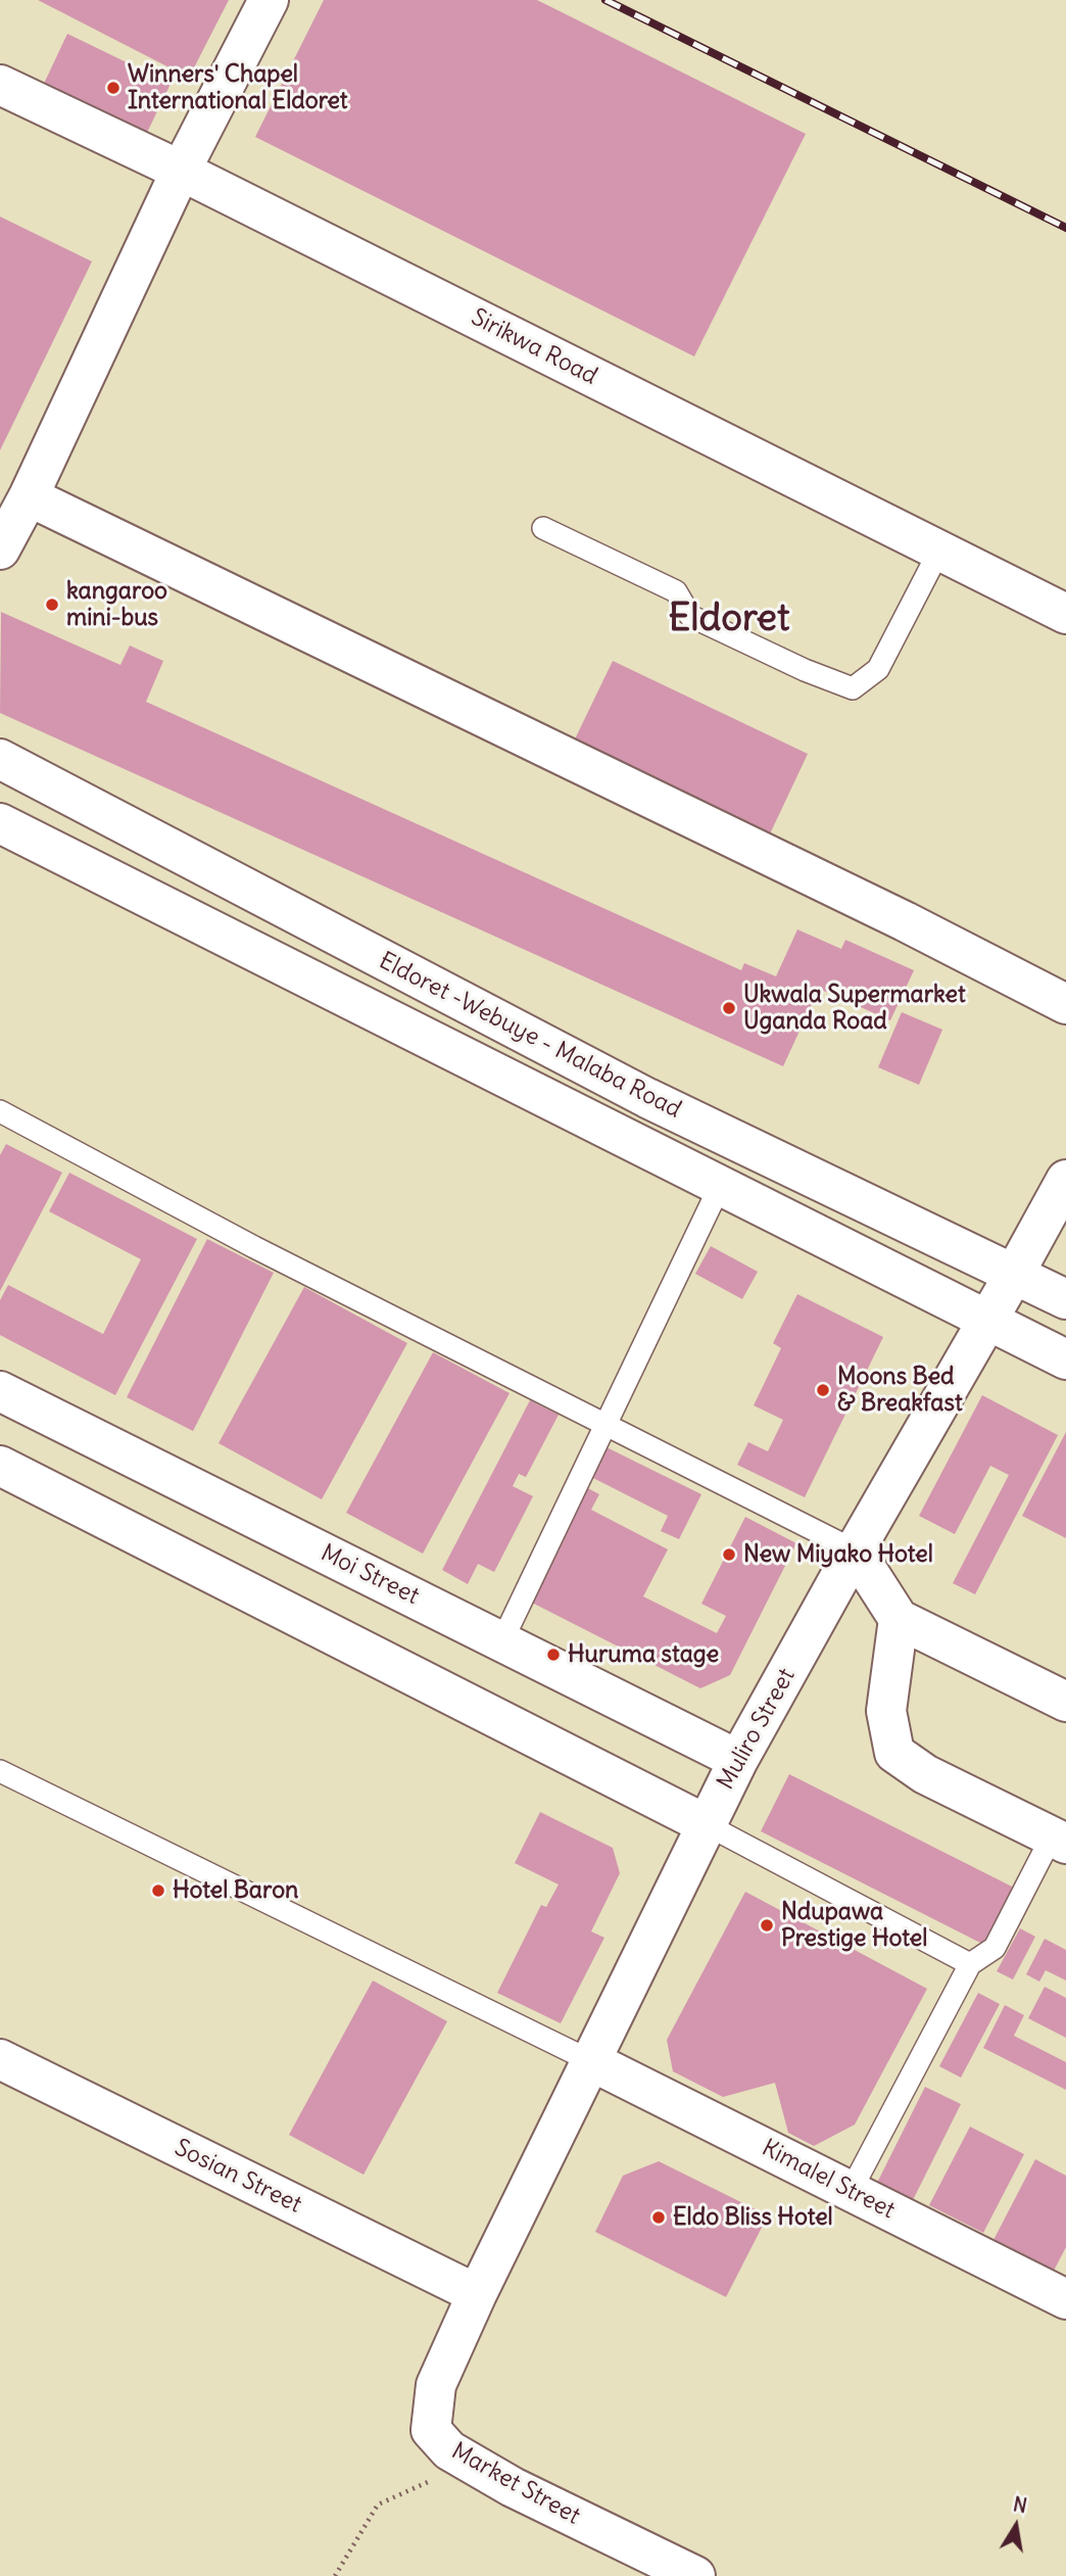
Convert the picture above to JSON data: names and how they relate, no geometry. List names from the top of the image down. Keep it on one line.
{"streets":{"main road":["Sirikwa Road","Eldoret -Webuye - Malaba Road","Moi Street","Muliro Street","Sosian Street","Kimalel Street","Market Street"]},"crossings":[["Eldoret -Webuye - Malaba Road","Muliro Street"],["Moi Street","Muliro Street"],["Muliro Street","Sosian Street"],["Muliro Street","Kimalel Street"],["Muliro Street","Market Street"],["Sosian Street","Market Street"]],"districts":["Eldoret"],"places":["Winners' Chapel International Eldoret","kangaroo mini-bus","Ukwala Supermarket Uganda Road","Moons Bed & Breakfast","New Miyako Hotel","Huruma stage","Hotel Baron","Ndupawa Prestige Hotel","Eldo Bliss Hotel"],"north":"top"}
